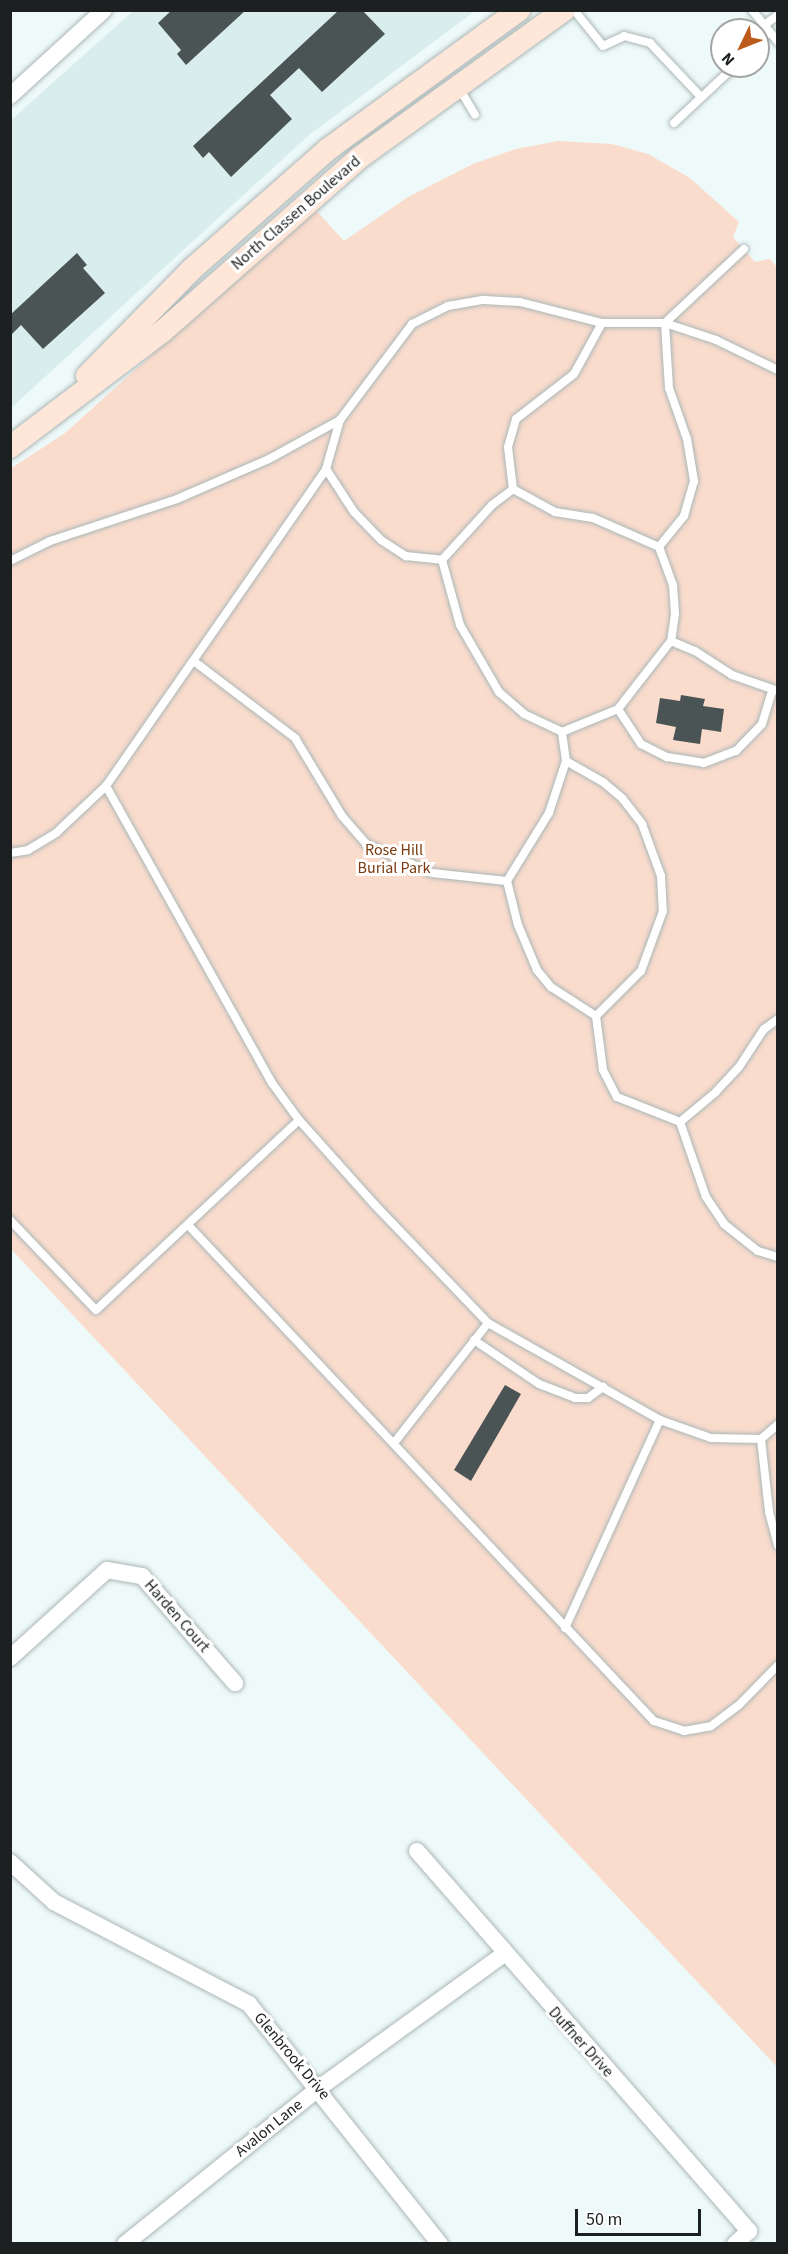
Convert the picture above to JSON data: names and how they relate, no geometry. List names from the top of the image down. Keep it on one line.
{"streets":{"main road":["North Classen Boulevard"],"street":["Harden Court","Duffner Drive","Glenbrook Drive","Avalon Lane"]},"crossings":[["Duffner Drive","Avalon Lane"],["Glenbrook Drive","Avalon Lane"]],"parks":["Rose Hill Burial Park"],"scale_bar":"50 m","north":"bottom left"}
